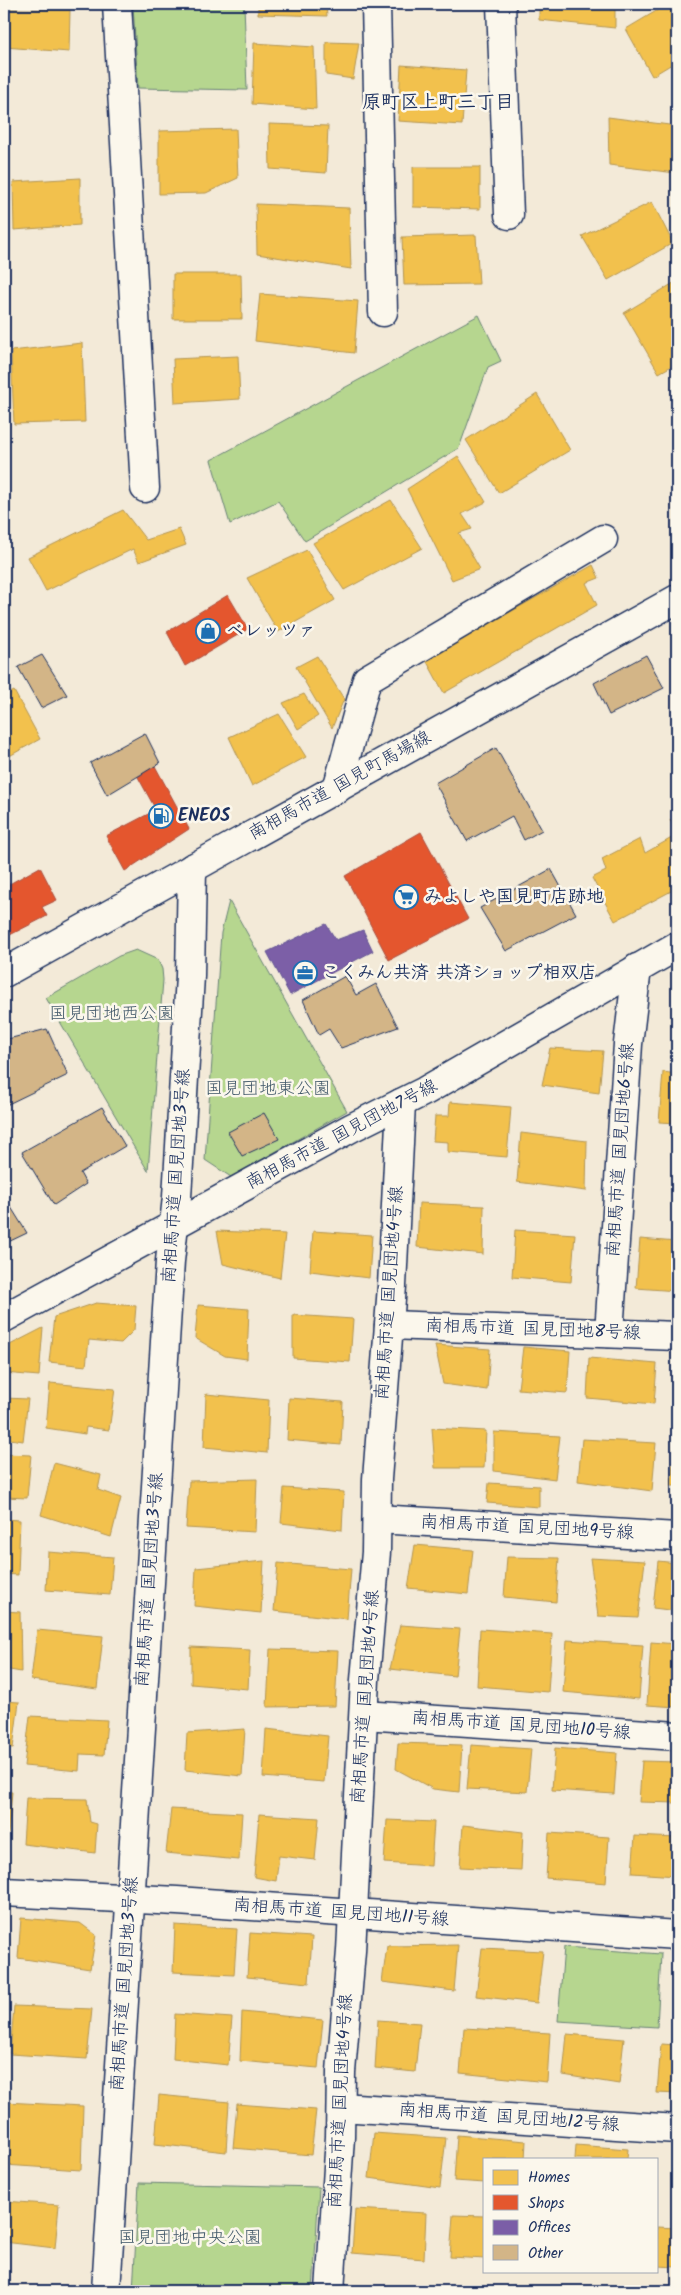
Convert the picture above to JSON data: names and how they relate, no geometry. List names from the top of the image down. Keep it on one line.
{"streets":{"street":["南相馬市道 国見町馬場線","南相馬市道 国見団地7号線","南相馬市道 国見団地6号線","南相馬市道 国見団地3号線","南相馬市道 国見団地4号線","南相馬市道 国見団地8号線","南相馬市道 国見団地9号線","南相馬市道 国見団地10号線","南相馬市道 国見団地11号線","南相馬市道 国見団地12号線"]},"crossings":[["南相馬市道 国見町馬場線","南相馬市道 国見団地3号線"],["南相馬市道 国見団地7号線","南相馬市道 国見団地6号線"],["南相馬市道 国見団地7号線","南相馬市道 国見団地3号線"],["南相馬市道 国見団地7号線","南相馬市道 国見団地4号線"],["南相馬市道 国見団地6号線","南相馬市道 国見団地8号線"],["南相馬市道 国見団地3号線","南相馬市道 国見団地11号線"],["南相馬市道 国見団地4号線","南相馬市道 国見団地8号線"],["南相馬市道 国見団地4号線","南相馬市道 国見団地9号線"],["南相馬市道 国見団地4号線","南相馬市道 国見団地10号線"],["南相馬市道 国見団地4号線","南相馬市道 国見団地11号線"],["南相馬市道 国見団地4号線","南相馬市道 国見団地12号線"]],"districts":["原町区上町三丁目"],"parks":["国見団地西公園","国見団地東公園","国見団地中央公園"],"places":{"shop":["ベレッツァ"],"fuel station":["ENEOS"],"supermarket":["みよしや国見町店跡地"],"office":["こくみん共済 共済ショップ相双店"]},"legend":["Homes","Shops","Offices","Other"]}
